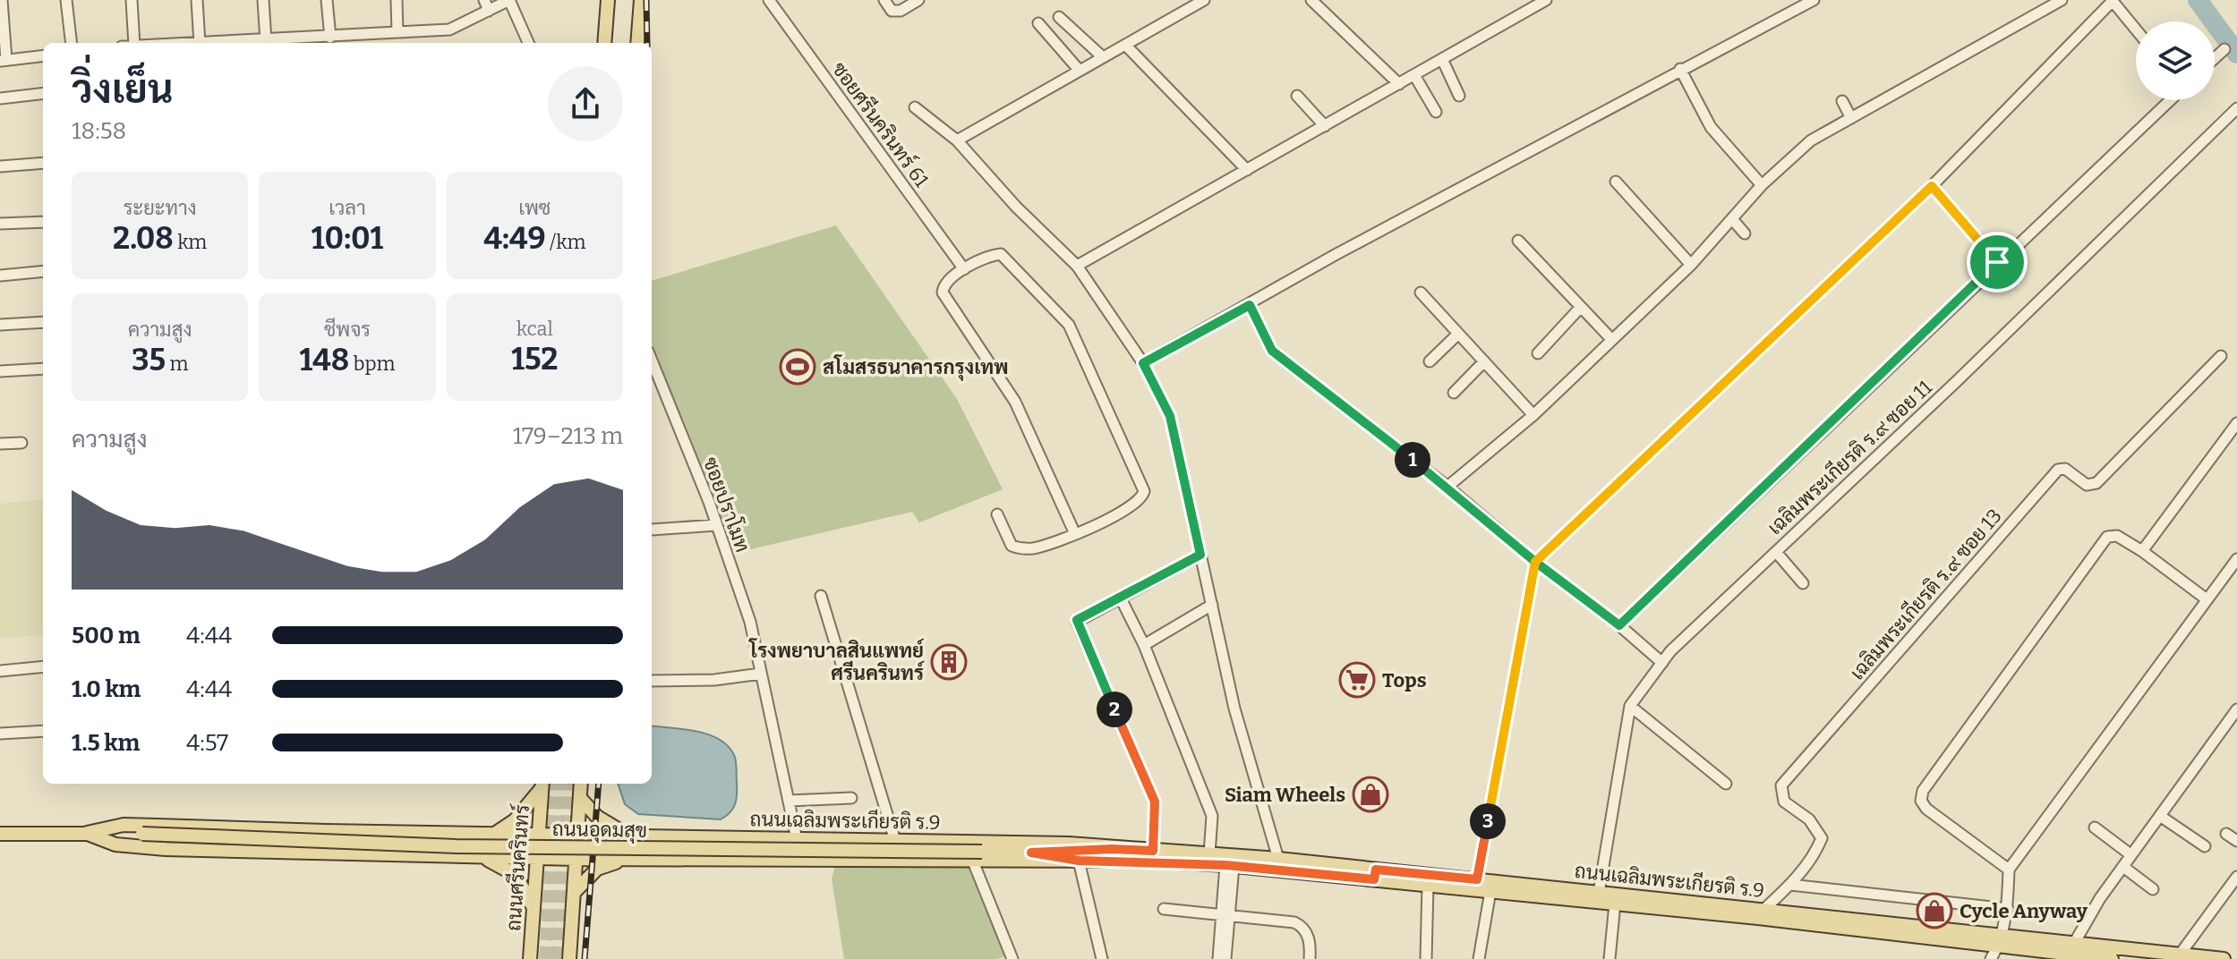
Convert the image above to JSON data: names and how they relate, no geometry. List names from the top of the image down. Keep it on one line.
{"streets":{"main road":["ถนนเฉลิมพระเกียรติ ร.9","ถนนอุดมสุข","ถนนศรีนครินทร์"],"street":["ซอยศรีนครินทร์ 61","เฉลิมพระเกียรติ ร.๙ ซอย 11","ซอยปราโมท","เฉลิมพระเกียรติ ร.๙ ซอย 13"]},"crossings":[["เฉลิมพระเกียรติ ร.๙ ซอย 11","ถนนเฉลิมพระเกียรติ ร.9"],["ซอยปราโมท","ถนนเฉลิมพระเกียรติ ร.9"],["เฉลิมพระเกียรติ ร.๙ ซอย 13","ถนนเฉลิมพระเกียรติ ร.9"],["ถนนเฉลิมพระเกียรติ ร.9","ถนนอุดมสุข"],["ถนนอุดมสุข","ถนนศรีนครินทร์"]],"places":{"sports":["สโมสรธนาคารกรุงเทพ"],"building":["โรงพยาบาลสินแพทย์ ศรีนครินทร์"],"supermarket":["Tops"],"shop":["Siam Wheels","Cycle Anyway"]},"page":{"heading":["วิ่งเย็น","18:58"],"stats":[["ระยะทาง","2.08 km"],["เวลา","10:01"],["เพซ","4:49 /km"],["ความสูง","35 m"],["ชีพจร","148 bpm"],["kcal","152"]],"chart":["ความสูง","179–213 m"],"pins":["1","2","3"],"list":[{"name":"500 m","note":"4:44"},{"name":"1.0 km","note":"4:44"},{"name":"1.5 km","note":"4:57"}]}}
